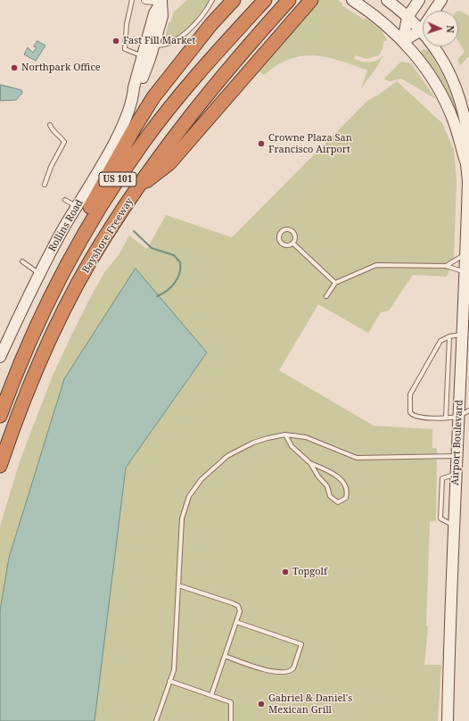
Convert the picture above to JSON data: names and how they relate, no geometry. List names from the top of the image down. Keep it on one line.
{"streets":{"highway":["US 101","Bayshore Freeway"],"main road":["Rollins Road","Airport Boulevard"]},"places":["Fast Fill Market","Northpark Office","Crowne Plaza San Francisco Airport","Topgolf","Gabriel & Daniel's Mexican Grill"],"north":"right"}
